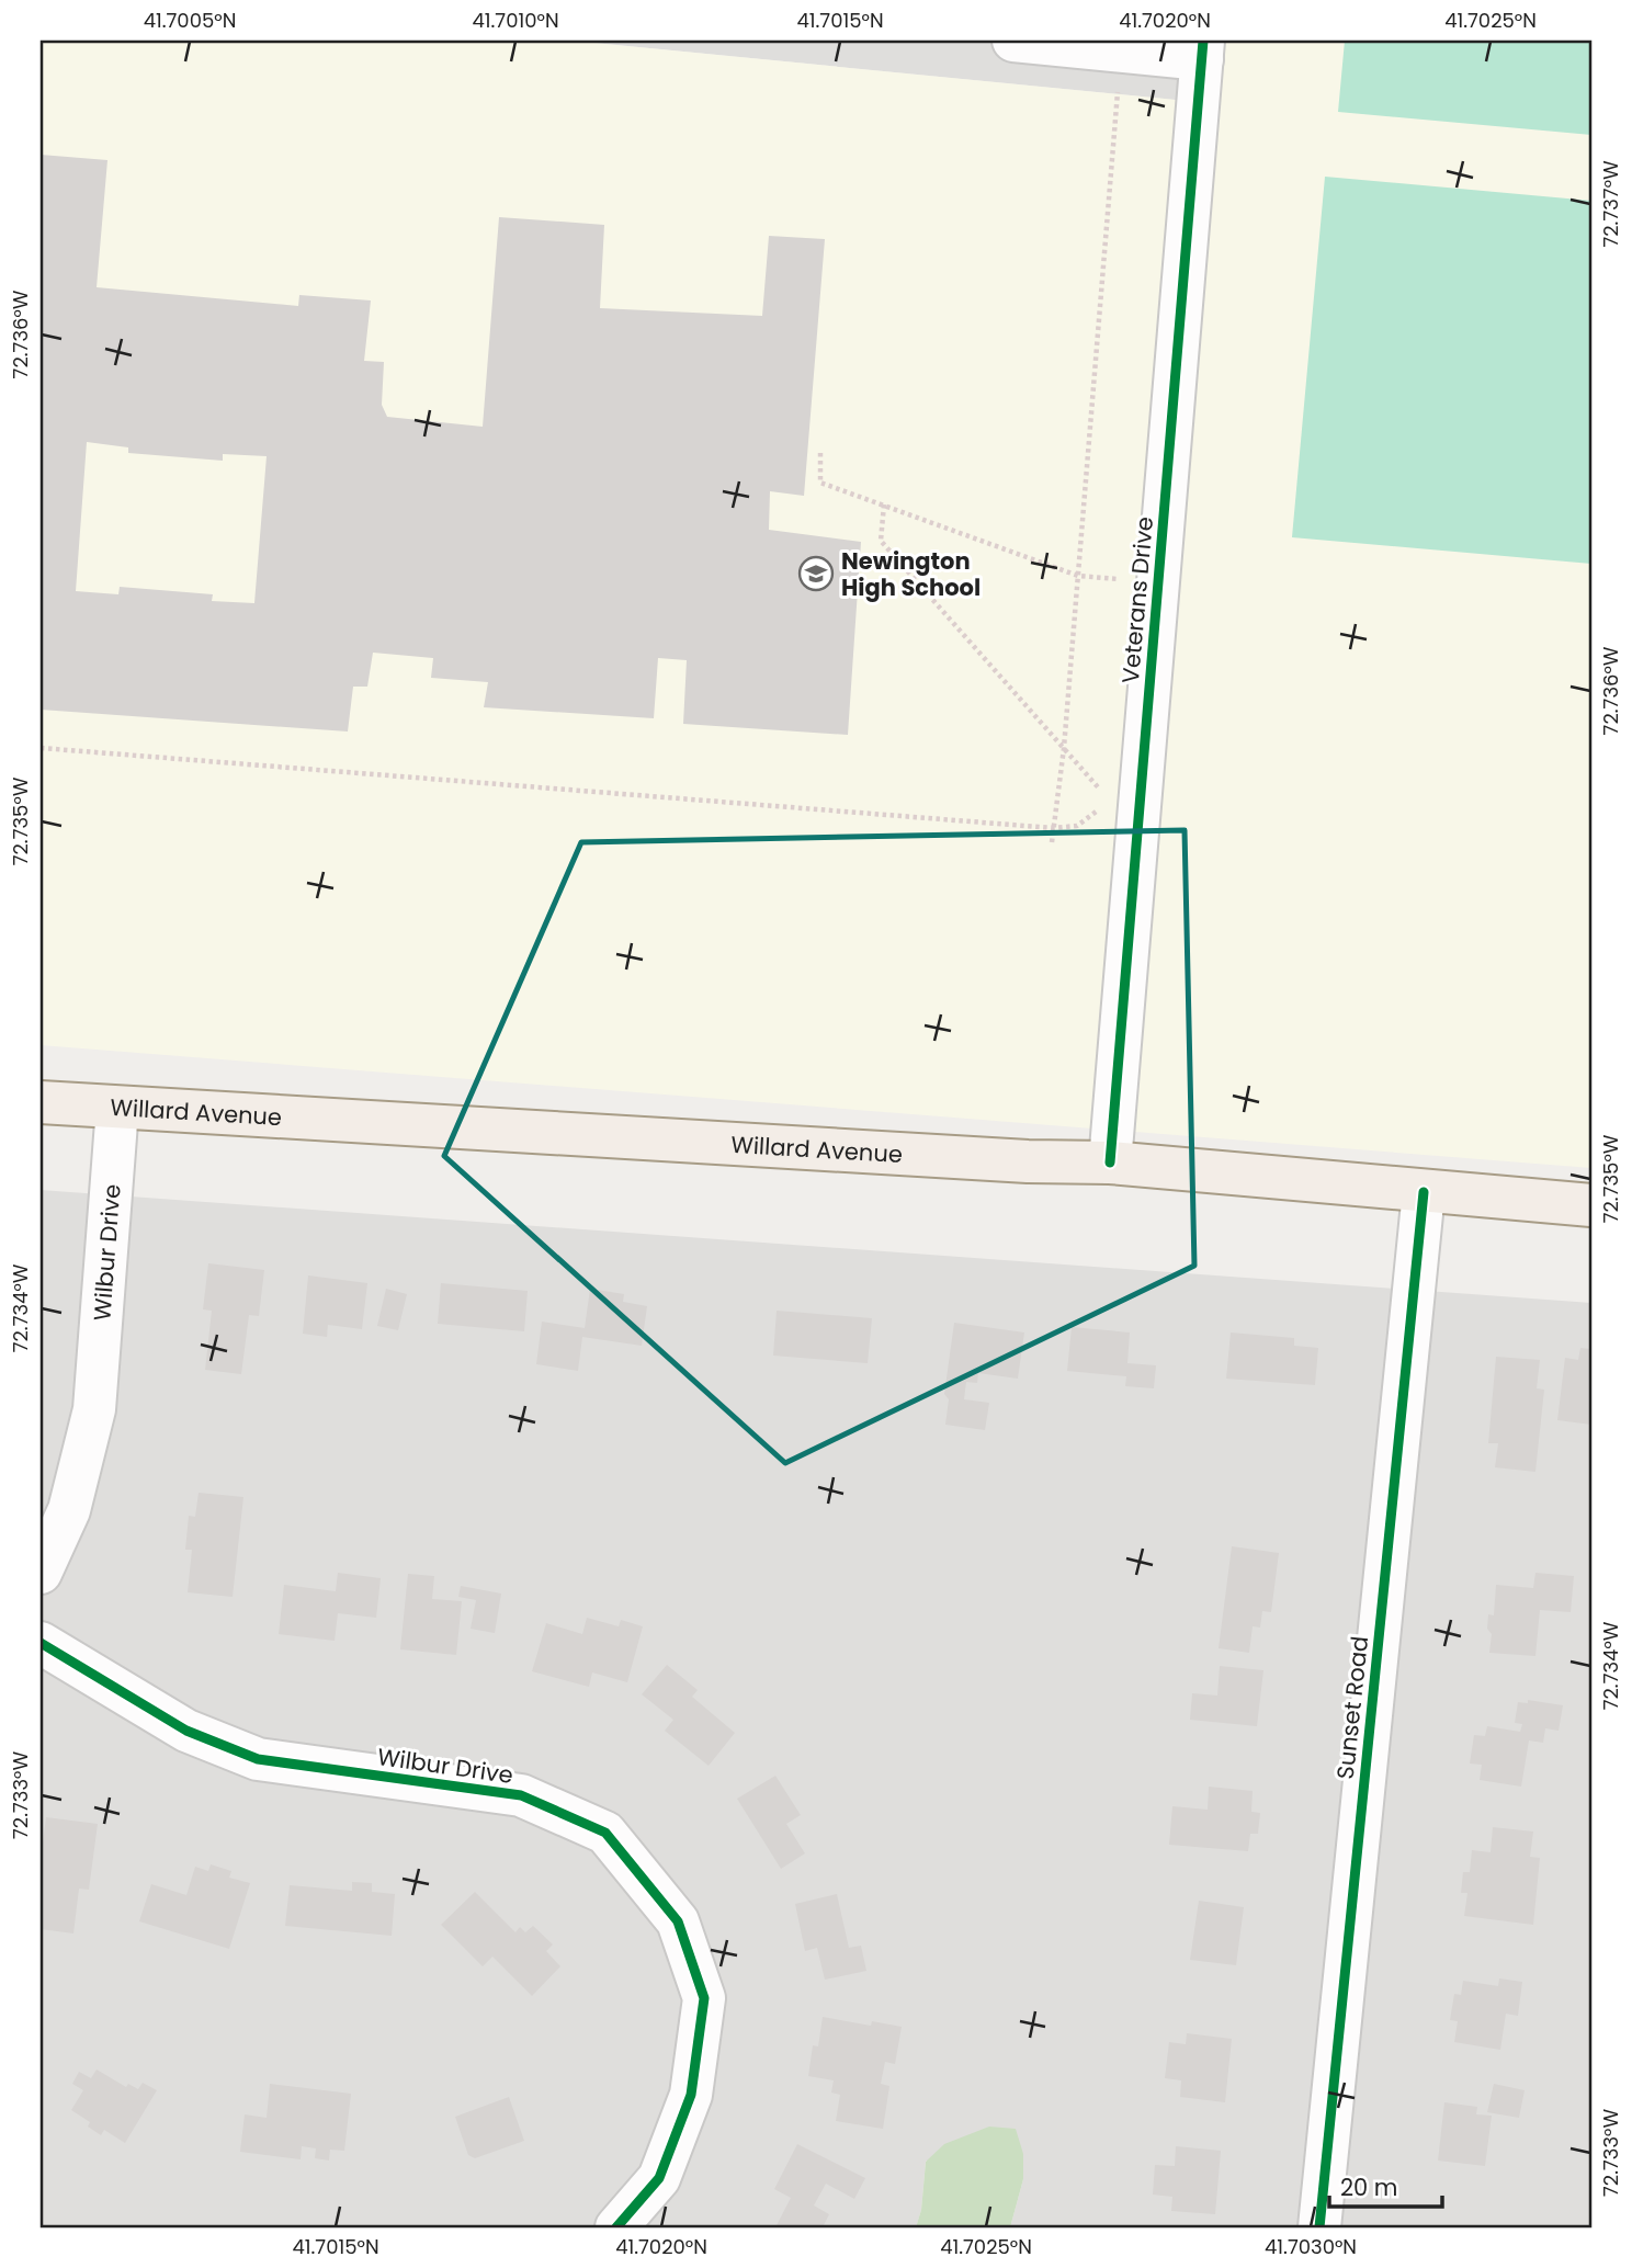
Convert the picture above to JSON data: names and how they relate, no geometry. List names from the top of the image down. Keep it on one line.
{"streets":{"main road":["Willard Avenue"],"street":["Veterans Drive","Wilbur Drive","Sunset Road"]},"crossings":[["Veterans Drive","Willard Avenue"],["Willard Avenue","Wilbur Drive"],["Willard Avenue","Sunset Road"]],"places":{"school or university":["Newington High School"]},"scale_bar":"20 m","coordinates":["41.7005°N","41.7010°N","41.7015°N","41.7020°N","41.7025°N","72.737°W","72.736°W","72.735°W","72.734°W","72.733°W","41.7030°N"]}
